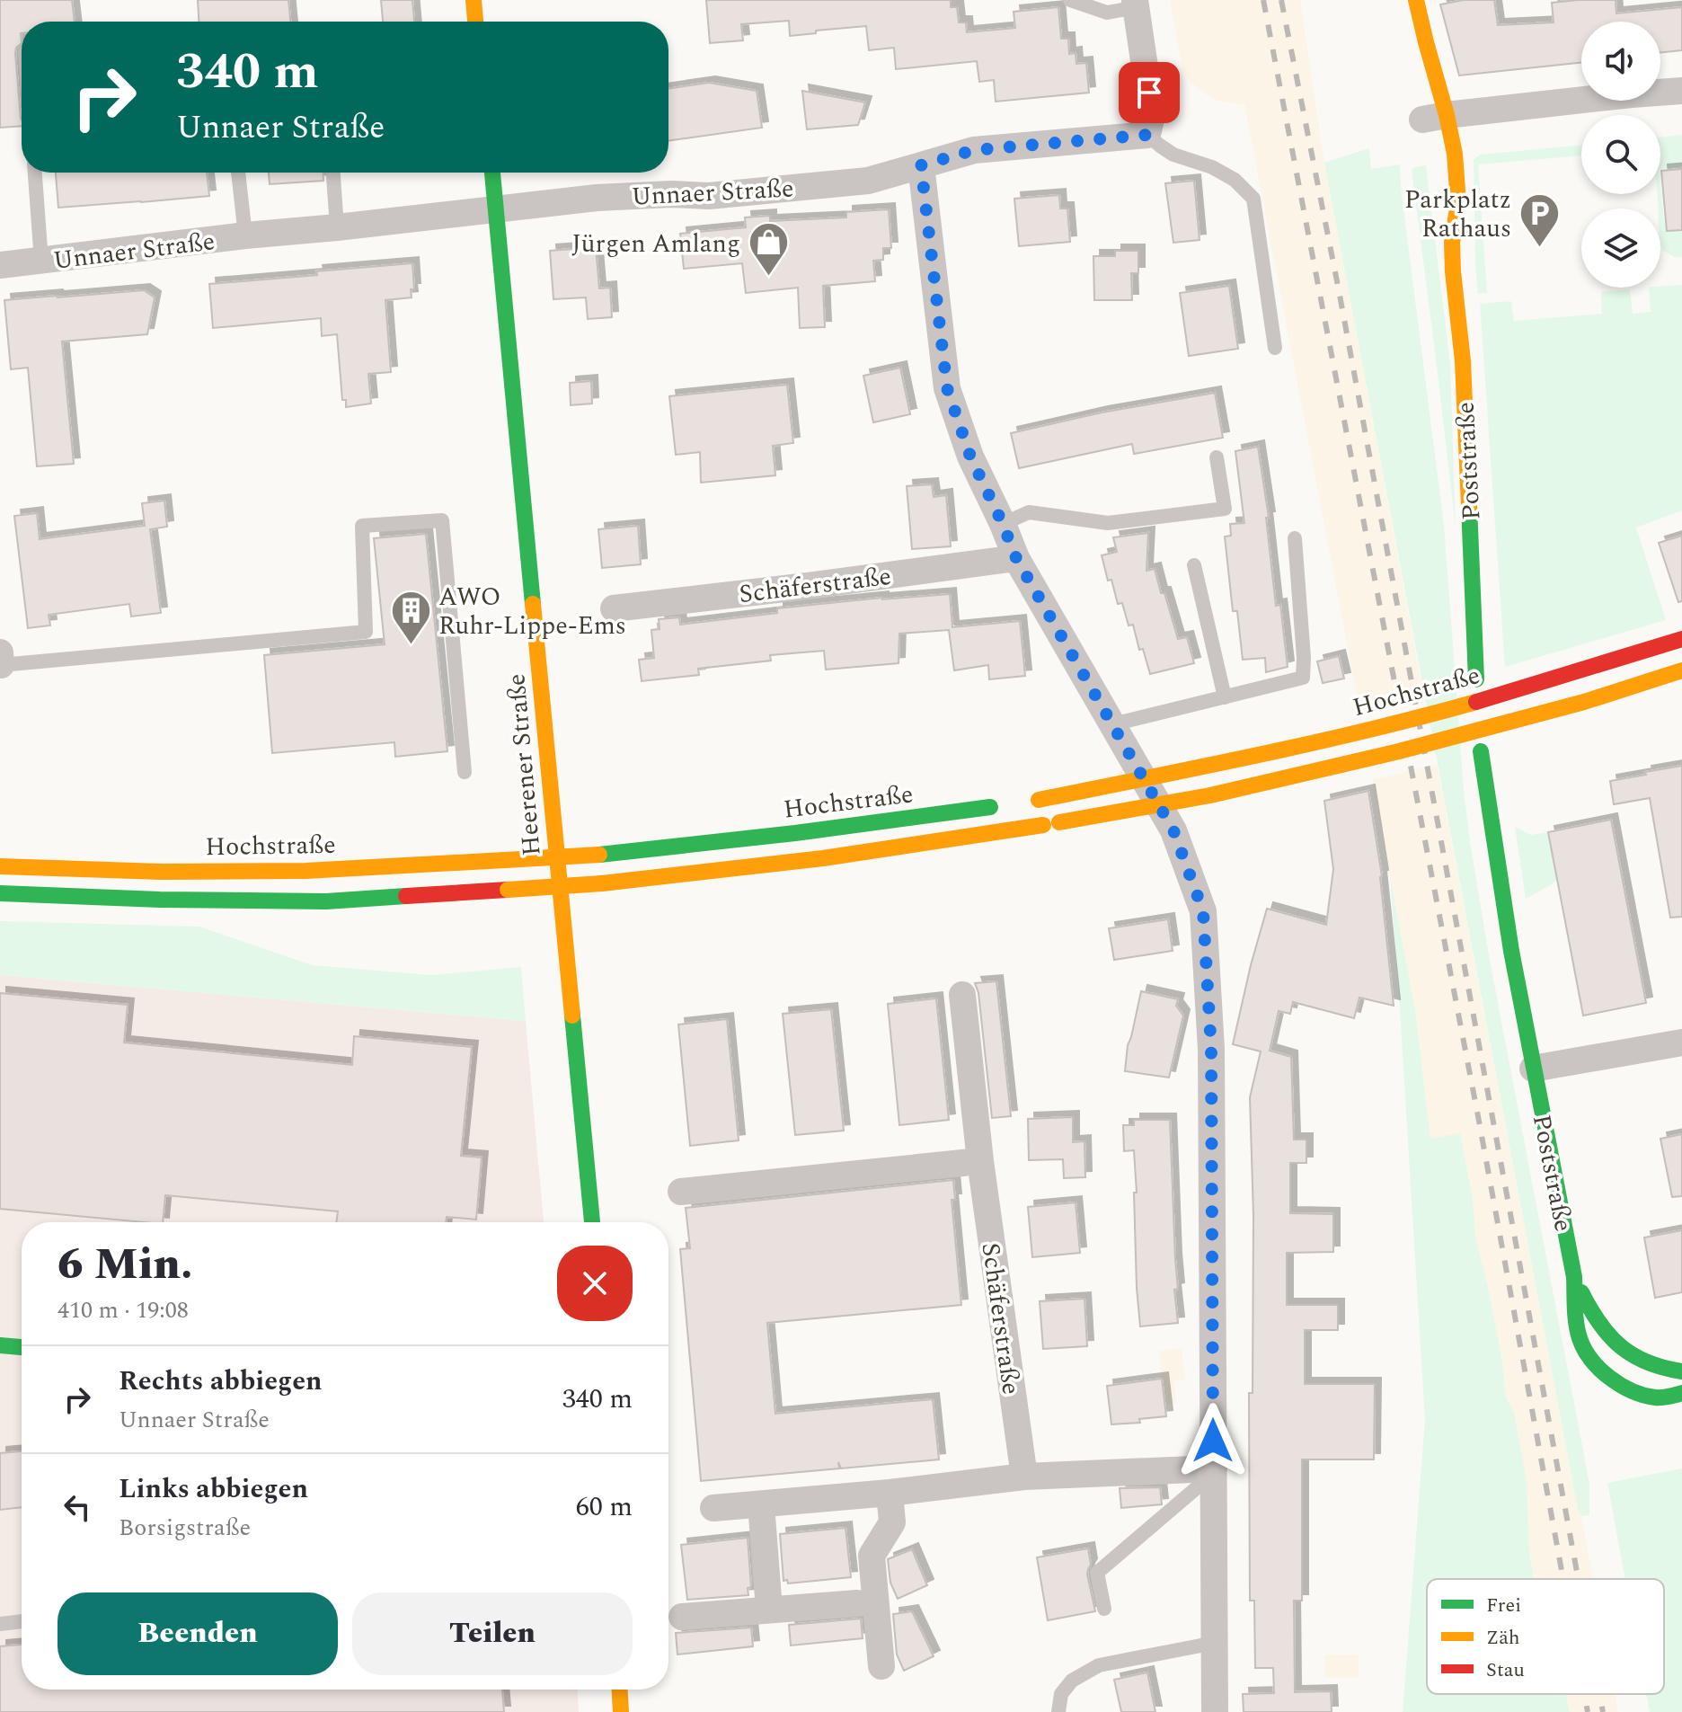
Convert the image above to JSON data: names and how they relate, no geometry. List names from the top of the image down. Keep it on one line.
{"streets":{"main road":["Poststraße","Hochstraße","Heerener Straße"],"street":["Unnaer Straße","Schäferstraße"]},"crossings":[["Unnaer Straße","Heerener Straße"]],"places":{"parking":["Parkplatz Rathaus"],"shop":["Jürgen Amlang"],"building":["AWO Ruhr-Lippe-Ems"]},"legend":["Frei","Zäh","Stau"],"page":{"turn":["340 m","Unnaer Straße"],"heading":["6 Min.","410 m · 19:08"],"list":[{"name":"Rechts abbiegen","note":"Unnaer Straße","value":"340 m"},{"name":"Links abbiegen","note":"Borsigstraße","value":"60 m"}],"buttons":["Beenden","Teilen"]}}
